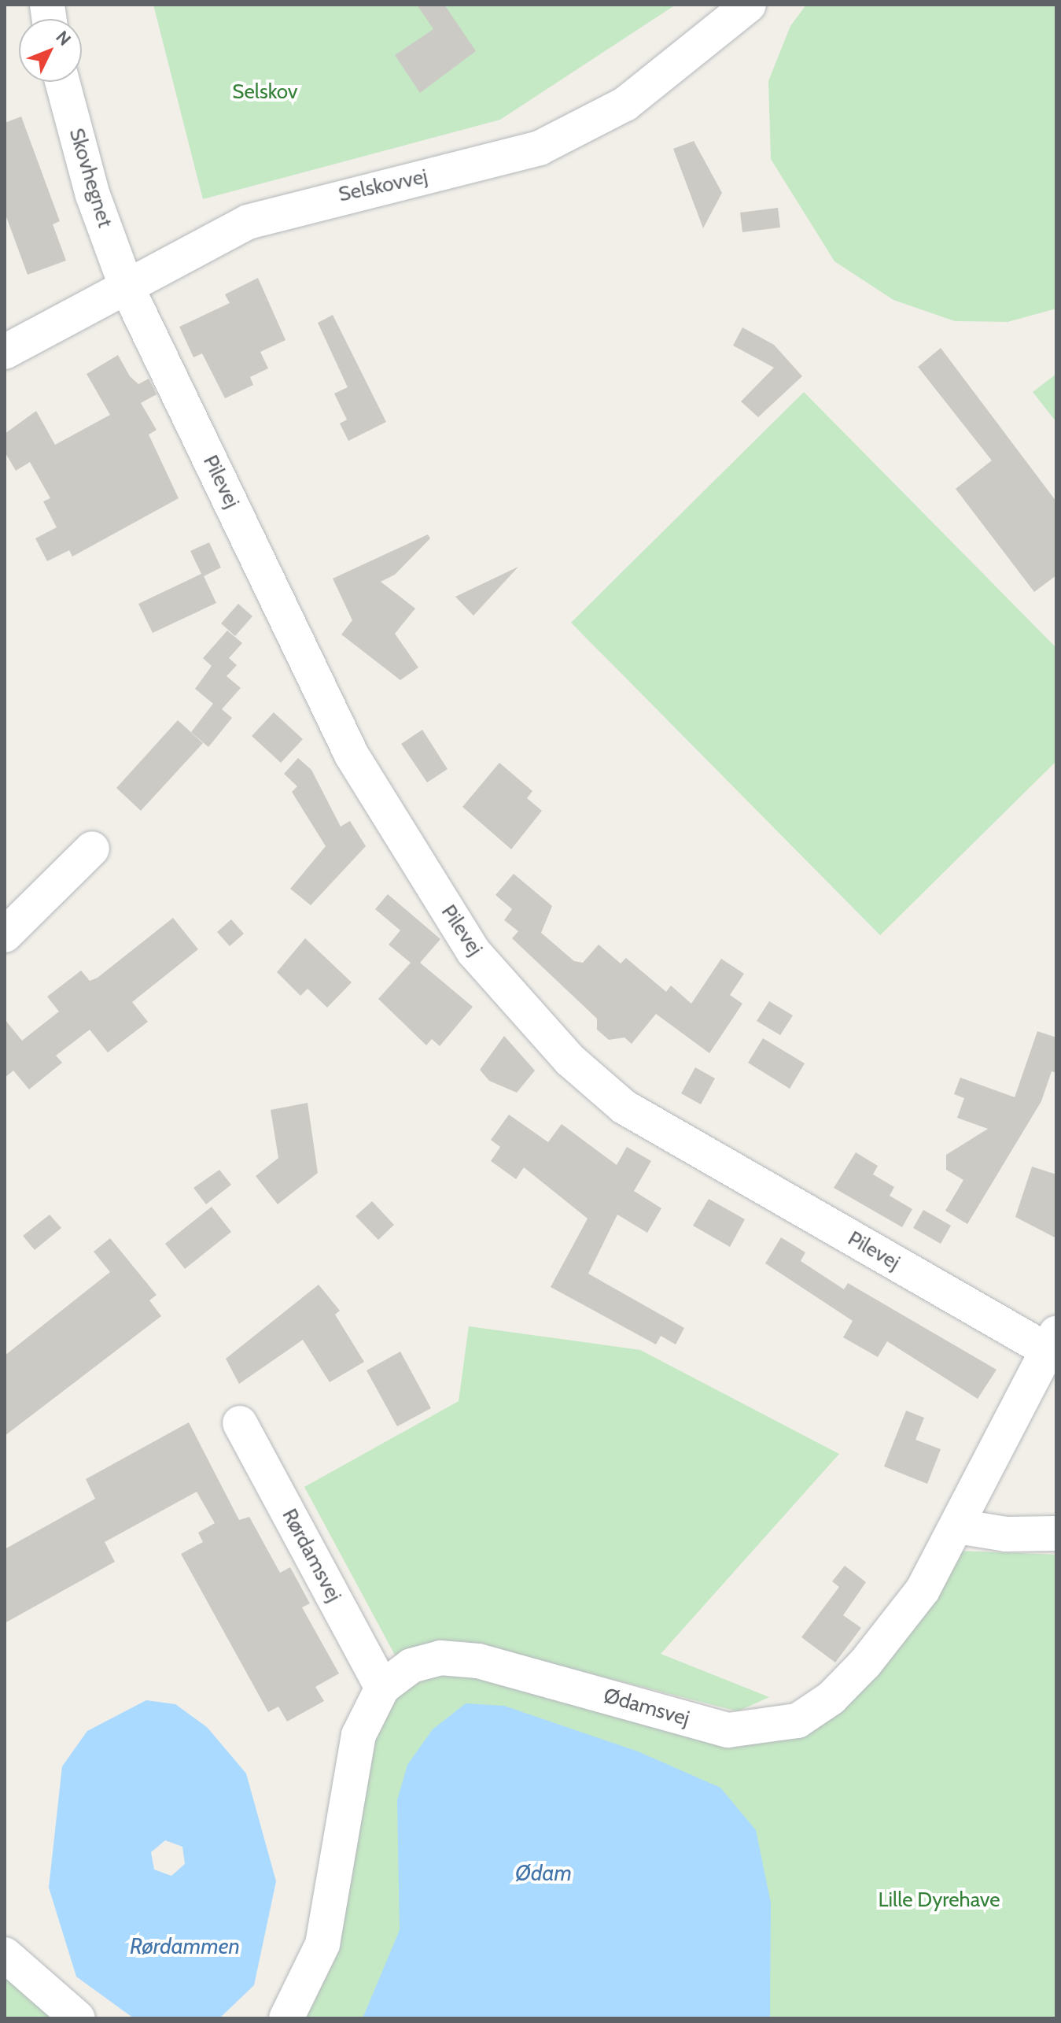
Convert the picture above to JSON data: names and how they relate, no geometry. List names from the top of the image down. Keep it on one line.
{"streets":{"street":["Skovhegnet","Selskovvej","Pilevej","Rørdamsvej","Ødamsvej"]},"crossings":[["Skovhegnet","Selskovvej"],["Skovhegnet","Pilevej"],["Selskovvej","Pilevej"],["Pilevej","Ødamsvej"],["Rørdamsvej","Ødamsvej"]],"water":["Ødam","Rørdammen"],"parks":["Selskov","Lille Dyrehave"],"north":"top right"}
